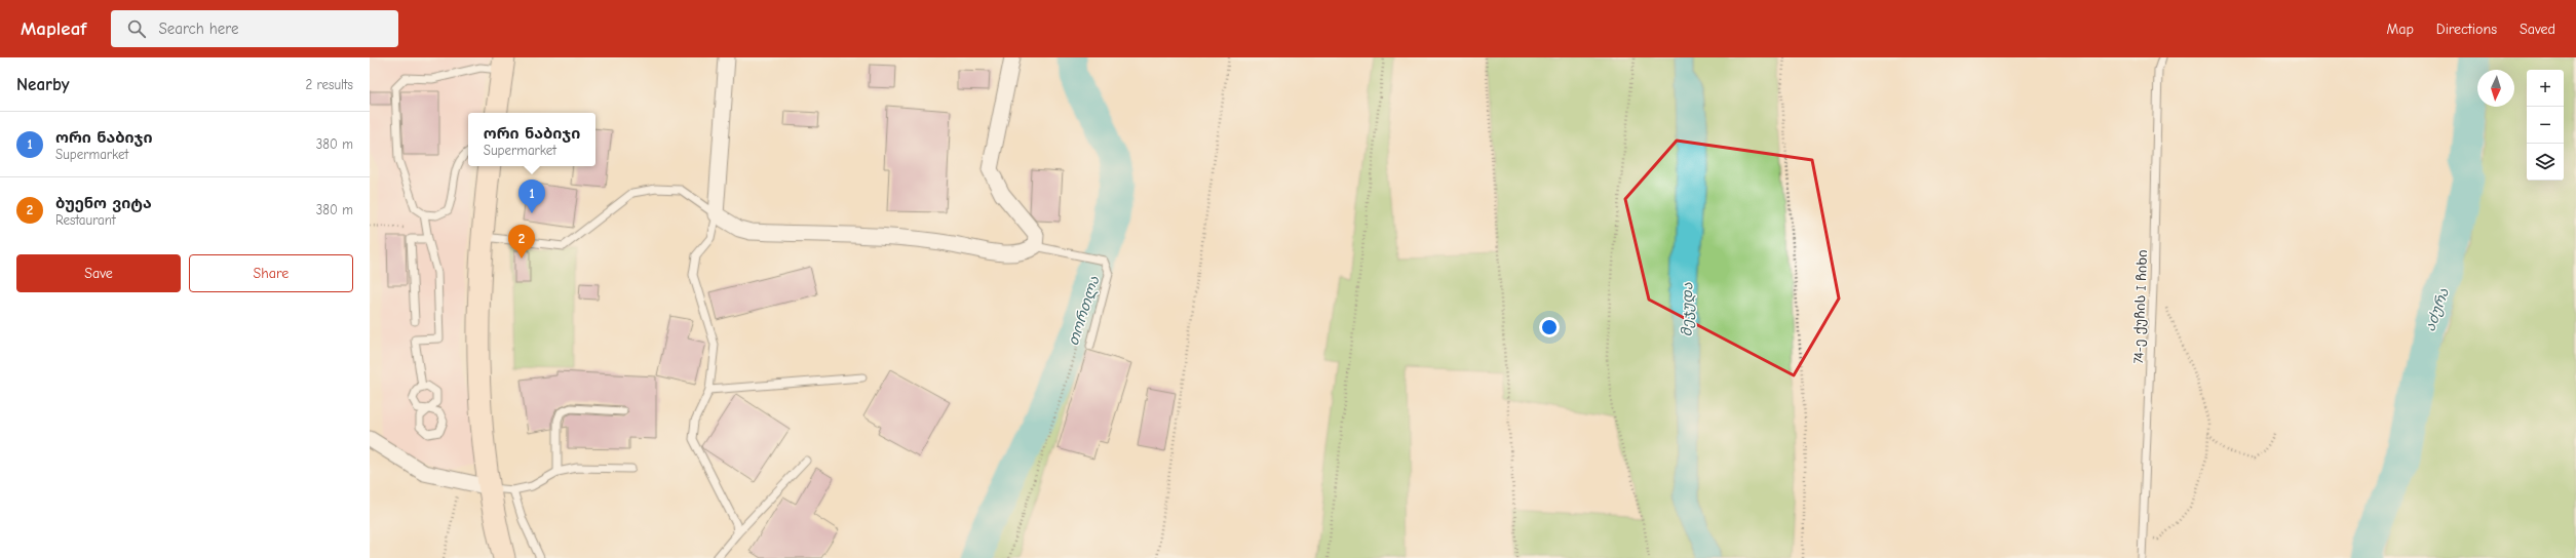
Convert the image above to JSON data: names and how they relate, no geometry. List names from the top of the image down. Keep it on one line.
{"streets":{"lane":["74-ე ქუჩის I ჩიხი"]},"water":["მეჯუდა","აძურა","თორთლა"],"north":"bottom","page":{"header":"Mapleaf","search":"Search here","nav":["Map","Directions","Saved"],"heading":["Nearby","2 results"],"map_buttons":["+","−"],"list":[{"mark":"1","name":"ორი ნაბიჯი","note":"Supermarket","value":"380 m"},{"mark":"2","name":"ბუენო ვიტა","note":"Restaurant","value":"380 m"}],"popup":["ორი ნაბიჯი","Supermarket"],"pins":["1","2"],"buttons":["Save","Share"]}}
